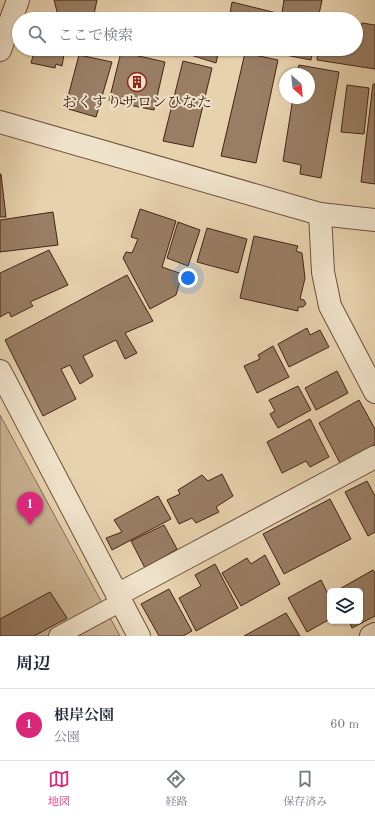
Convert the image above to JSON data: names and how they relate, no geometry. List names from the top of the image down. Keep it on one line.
{"places":{"building":["おくすりサロンひなた"]},"north":"bottom right","page":{"search":"ここで検索","pins":"1","heading":"周辺","list":[{"mark":"1","name":"根岸公園","note":"公園","value":"60 m"}],"nav":["地図","経路","保存済み"]}}
